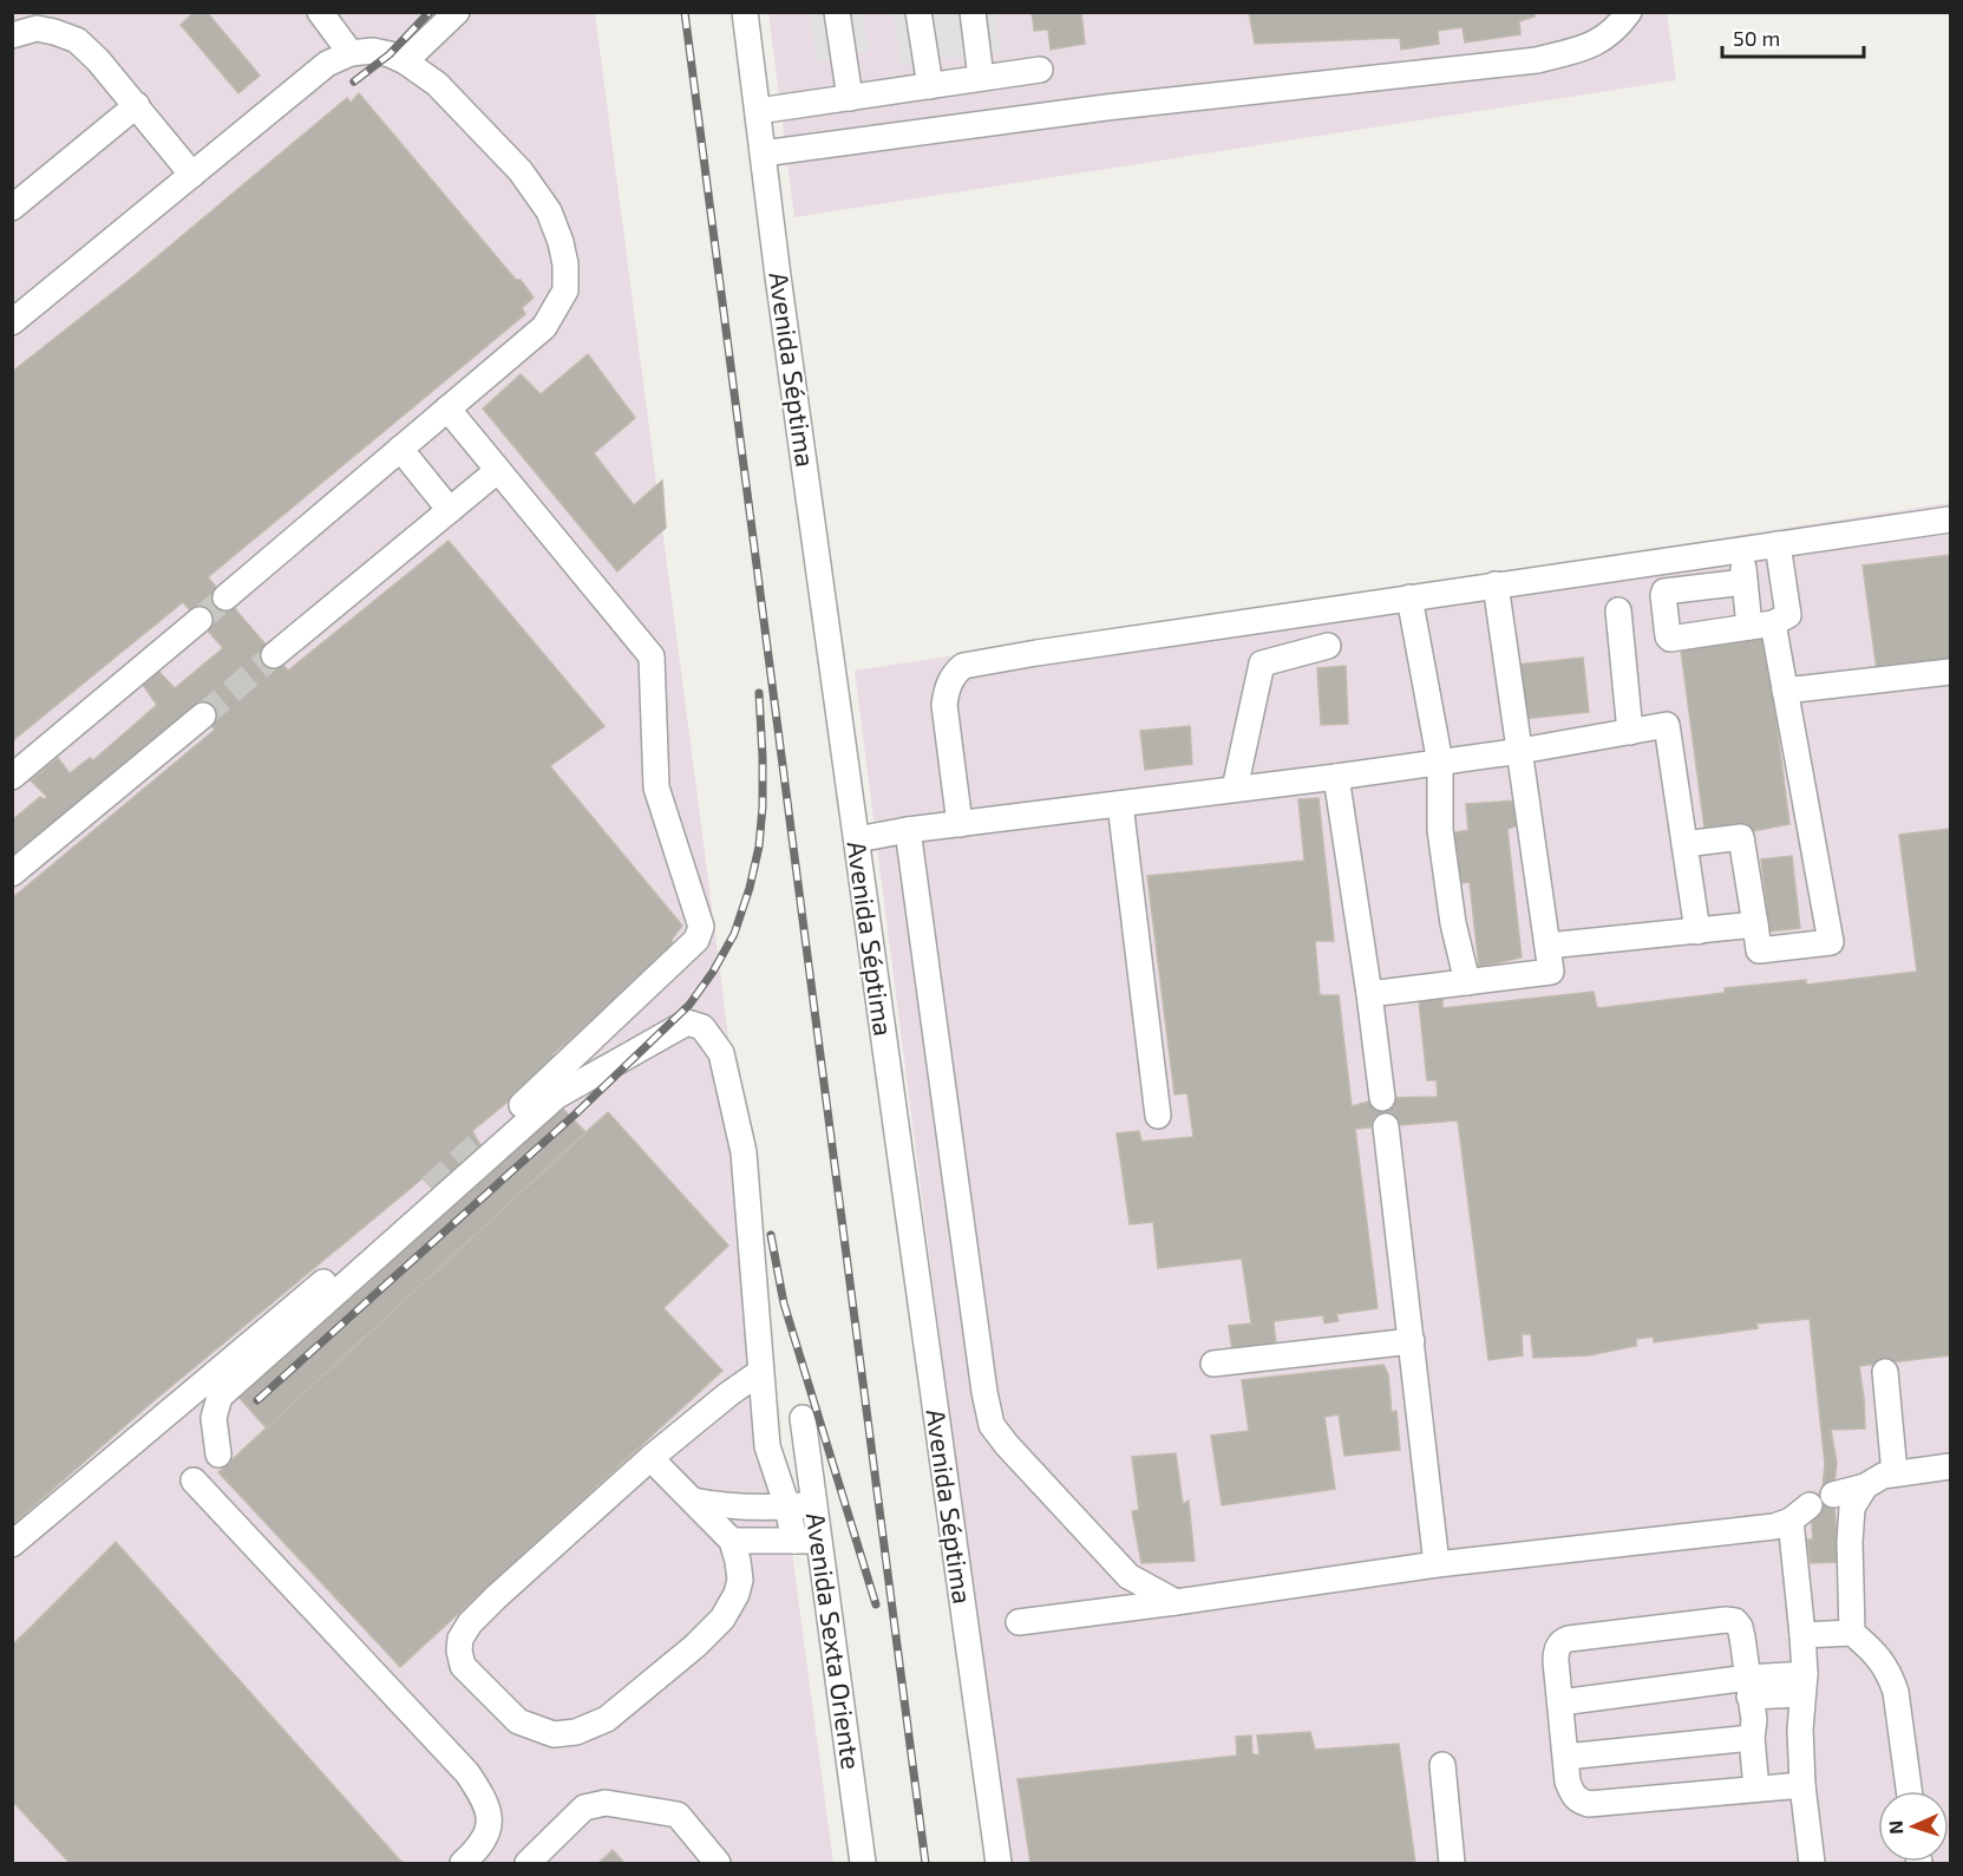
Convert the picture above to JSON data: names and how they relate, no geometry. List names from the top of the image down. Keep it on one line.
{"streets":{"street":["Avenida Séptima","Avenida Sexta Oriente"]},"scale_bar":"50 m","north":"left"}
